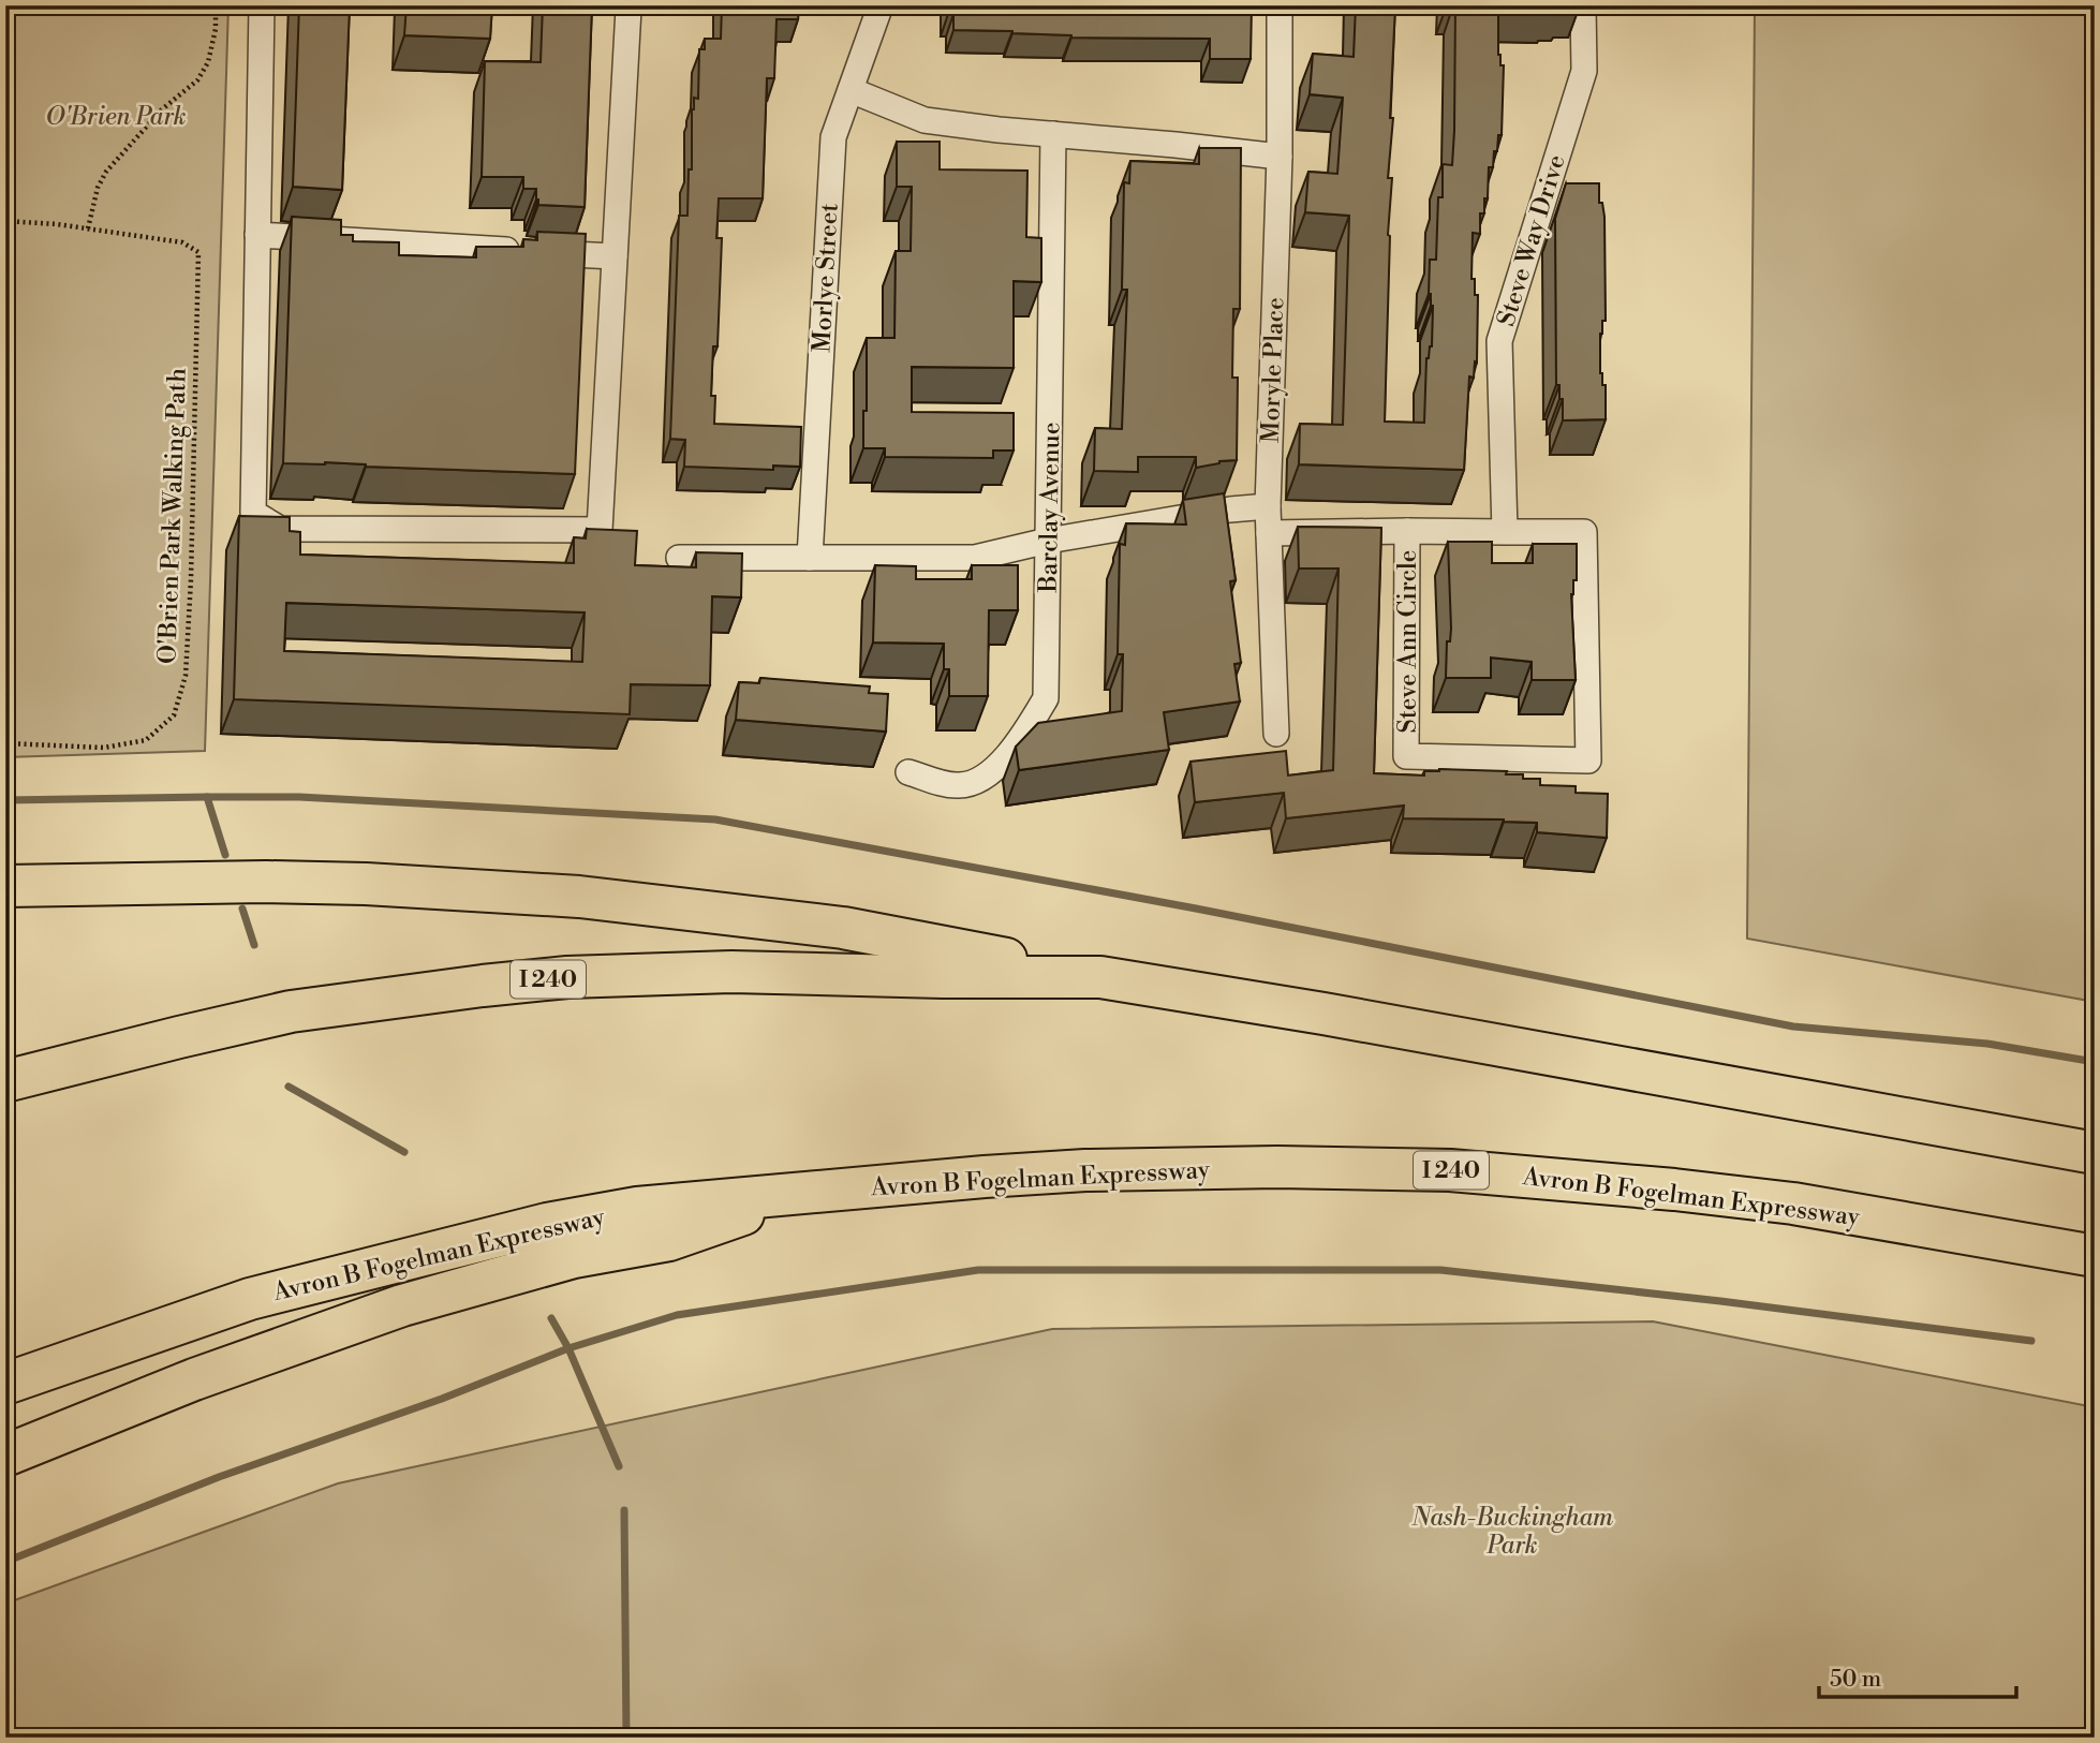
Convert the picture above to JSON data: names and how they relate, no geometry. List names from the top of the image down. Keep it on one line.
{"streets":{"highway":["I 240","Avron B Fogelman Expressway"],"street":["Steve Way Drive","Morlye Street","Moryle Place","Barclay Avenue","Steve Ann Circle"],"path":["O'Brien Park Walking Path"]},"crossings":[["Steve Way Drive","Steve Ann Circle"]],"parks":["O'Brien Park","Nash-Buckingham Park"],"scale_bar":"50 m"}
